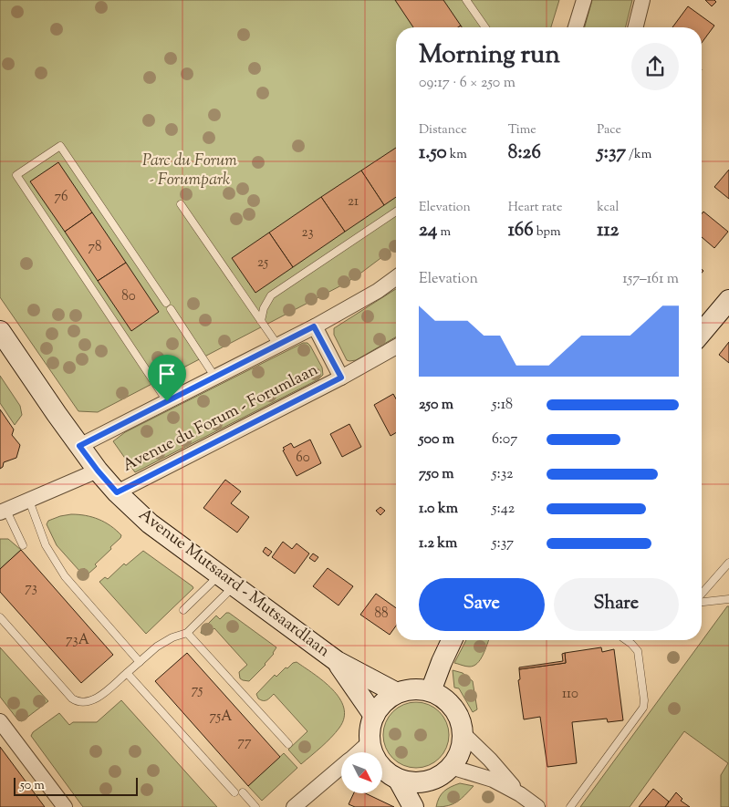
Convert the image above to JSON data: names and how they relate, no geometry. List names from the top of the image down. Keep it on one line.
{"streets":{"street":["Avenue du Forum - Forumlaan","Avenue Mutsaard - Mutsaardlaan"]},"crossings":[["Avenue du Forum - Forumlaan","Avenue Mutsaard - Mutsaardlaan"]],"parks":["Parc du Forum - Forumpark"],"house_numbers":["76","21","23","78","25","80","60","73","88","73A","75","110","75A","77"],"scale_bar":"50 m","north":"bottom right","page":{"heading":["Morning run","09:17 · 6 × 250 m"],"stats":[["Distance","1.50 km"],["Time","8:26"],["Pace","5:37 /km"],["Elevation","24 m"],["Heart rate","166 bpm"],["kcal","112"]],"chart":["Elevation","157–161 m"],"list":[{"name":"250 m","note":"5:18"},{"name":"500 m","note":"6:07"},{"name":"750 m","note":"5:32"},{"name":"1.0 km","note":"5:42"},{"name":"1.2 km","note":"5:37"}],"buttons":["Save","Share"],"scale":"50 m"}}
